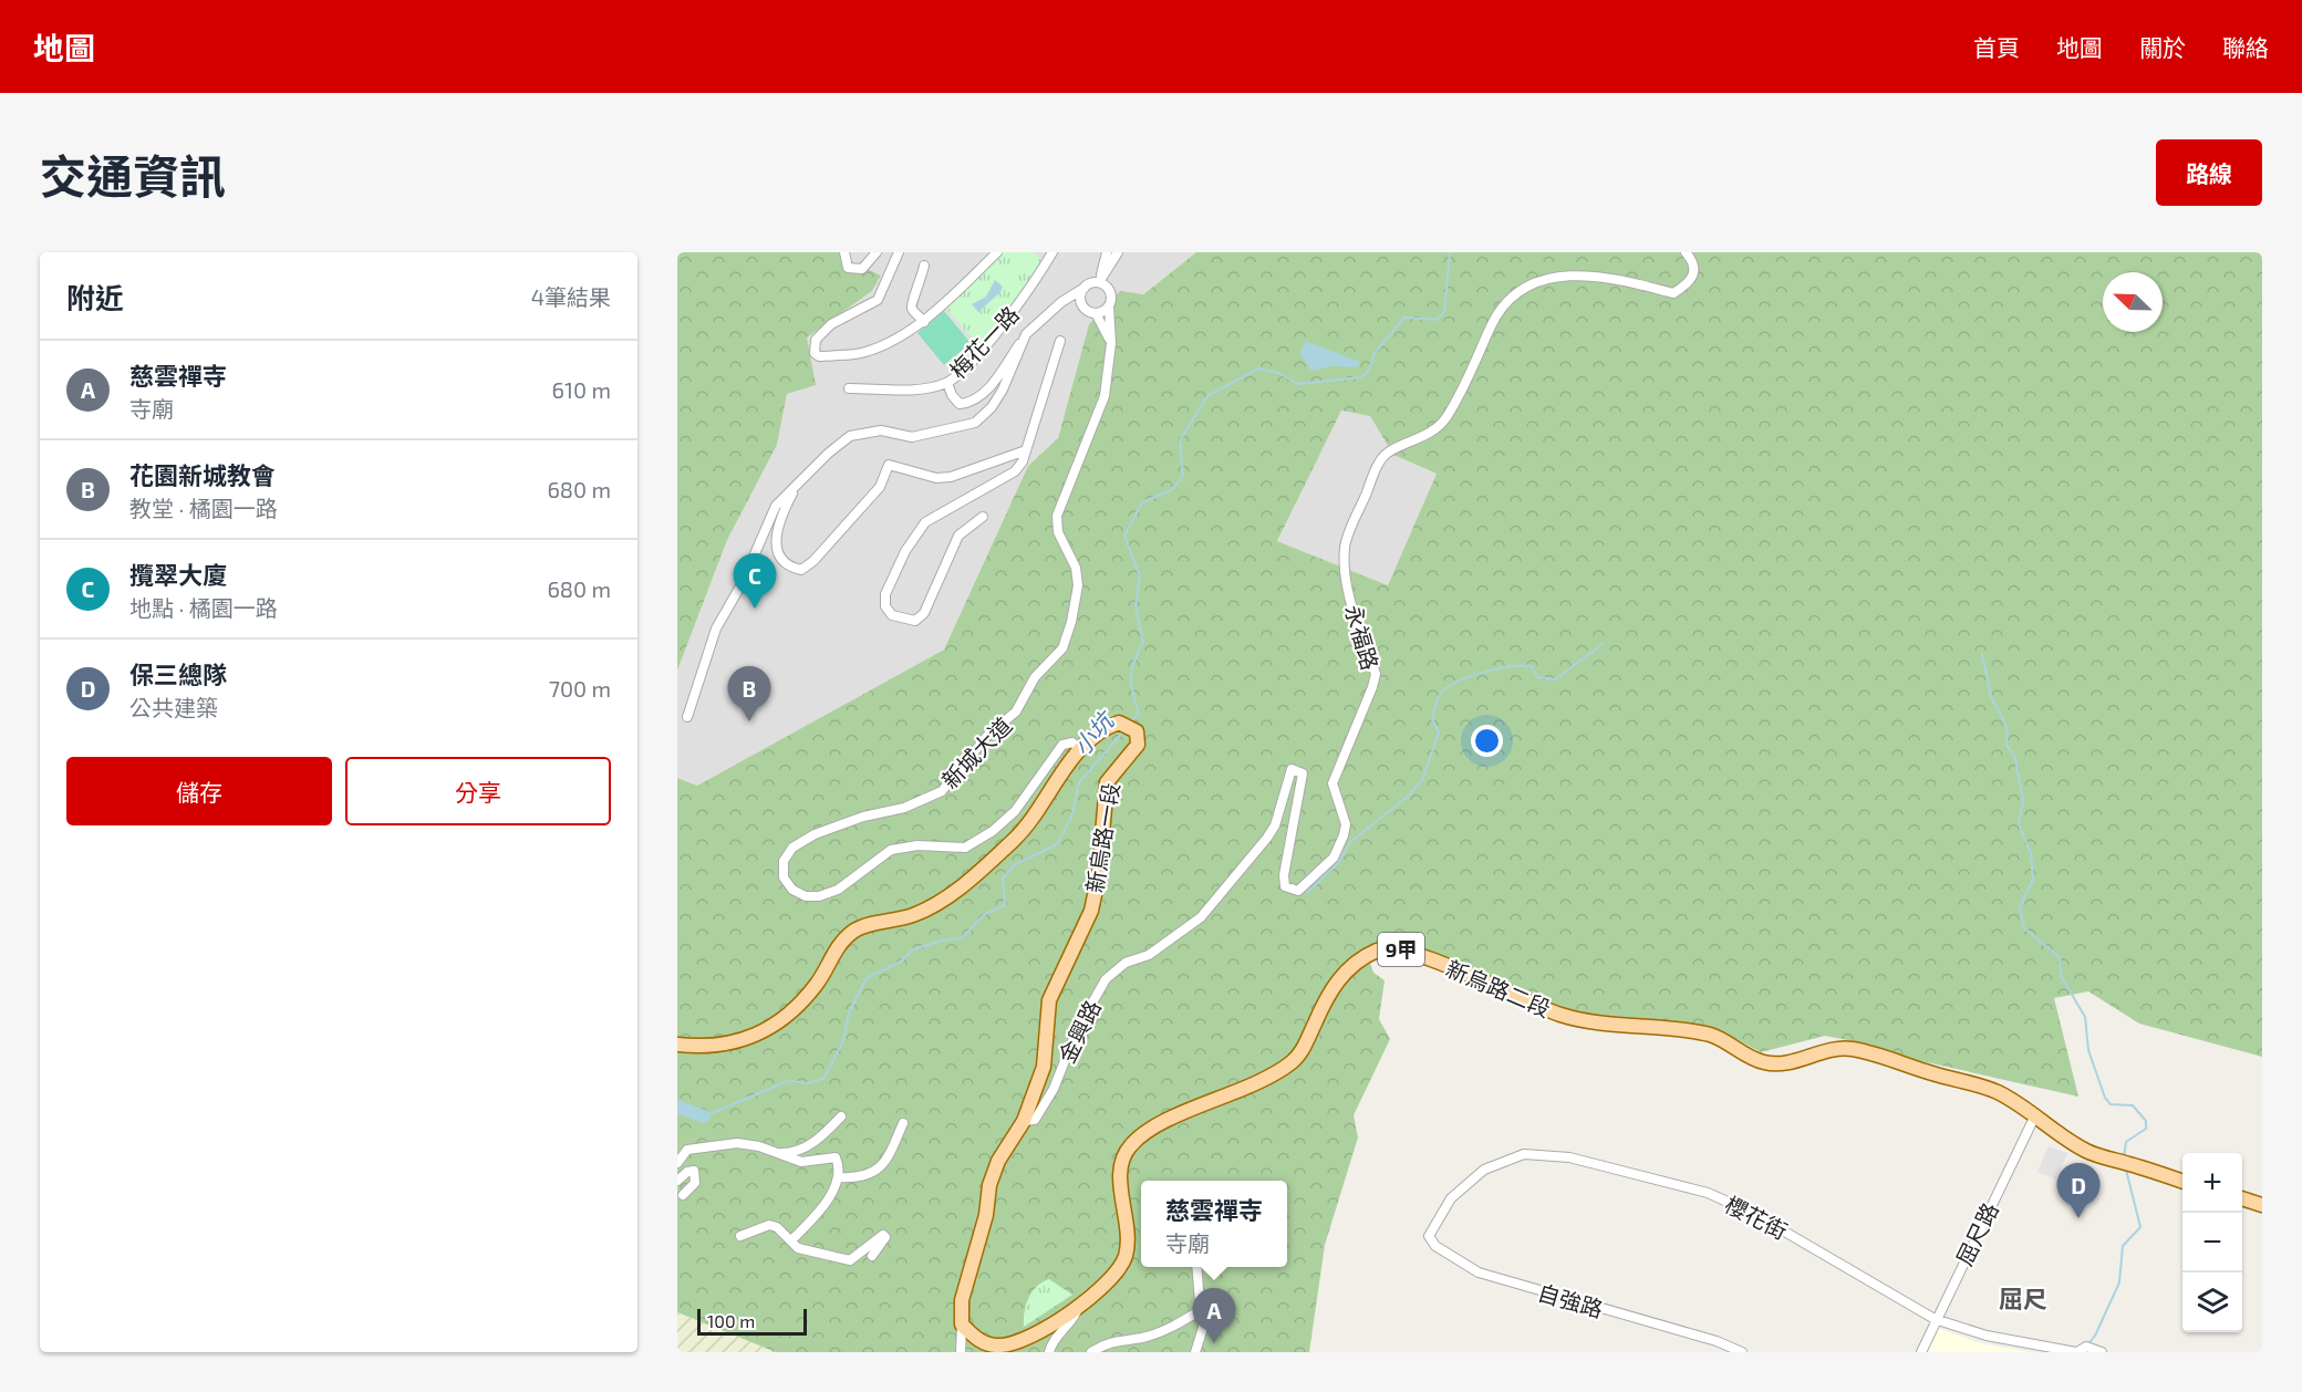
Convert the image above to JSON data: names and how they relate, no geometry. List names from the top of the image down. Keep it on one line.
{"streets":{"main road":["新烏路一段","9甲","新烏路二段"],"street":["梅花一路","永福路","新城大道","金興路","櫻花街","屈尺路","自強路"]},"crossings":[["永福路","金興路"],["新城大道","新烏路一段"],["新烏路一段","新烏路二段"],["新烏路一段","金興路"],["新烏路二段","屈尺路"],["櫻花街","屈尺路"],["櫻花街","自強路"]],"districts":["屈尺"],"water":["小坑"],"scale_bar":"100 m","north":"top left","page":{"header":"地圖","nav":["首頁","地圖","關於","聯絡"],"title":"交通資訊","buttons":["路線",["儲存","分享"]],"heading":["附近","4筆結果"],"list":[{"mark":"A","name":"慈雲禪寺","note":"寺廟","value":"610 m"},{"mark":"B","name":"花園新城教會","note":"教堂 · 橘園一路","value":"680 m"},{"mark":"C","name":"攬翠大廈","note":"地點 · 橘園一路","value":"680 m"},{"mark":"D","name":"保三總隊","note":"公共建築","value":"700 m"}],"pins":["C","B","D","A"],"map_buttons":["+","−"],"popup":["慈雲禪寺","寺廟"],"scale":"100 m"}}
